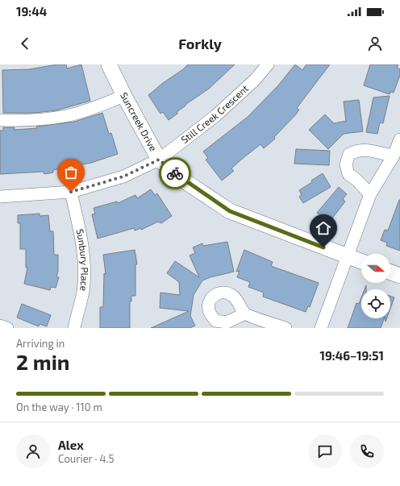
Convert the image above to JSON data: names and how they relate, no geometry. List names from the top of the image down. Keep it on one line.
{"streets":{"street":["Still Creek Crescent","Suncreek Drive","Sunbury Place"]},"crossings":[["Still Creek Crescent","Suncreek Drive"],["Still Creek Crescent","Sunbury Place"]],"north":"right","page":{"status":"19:44","header":"Forkly","heading":["2 min","Arriving in","19:46–19:51"],"panel":["Alex","Courier · 4.5"],"bar":"On the way · 110 m"}}
